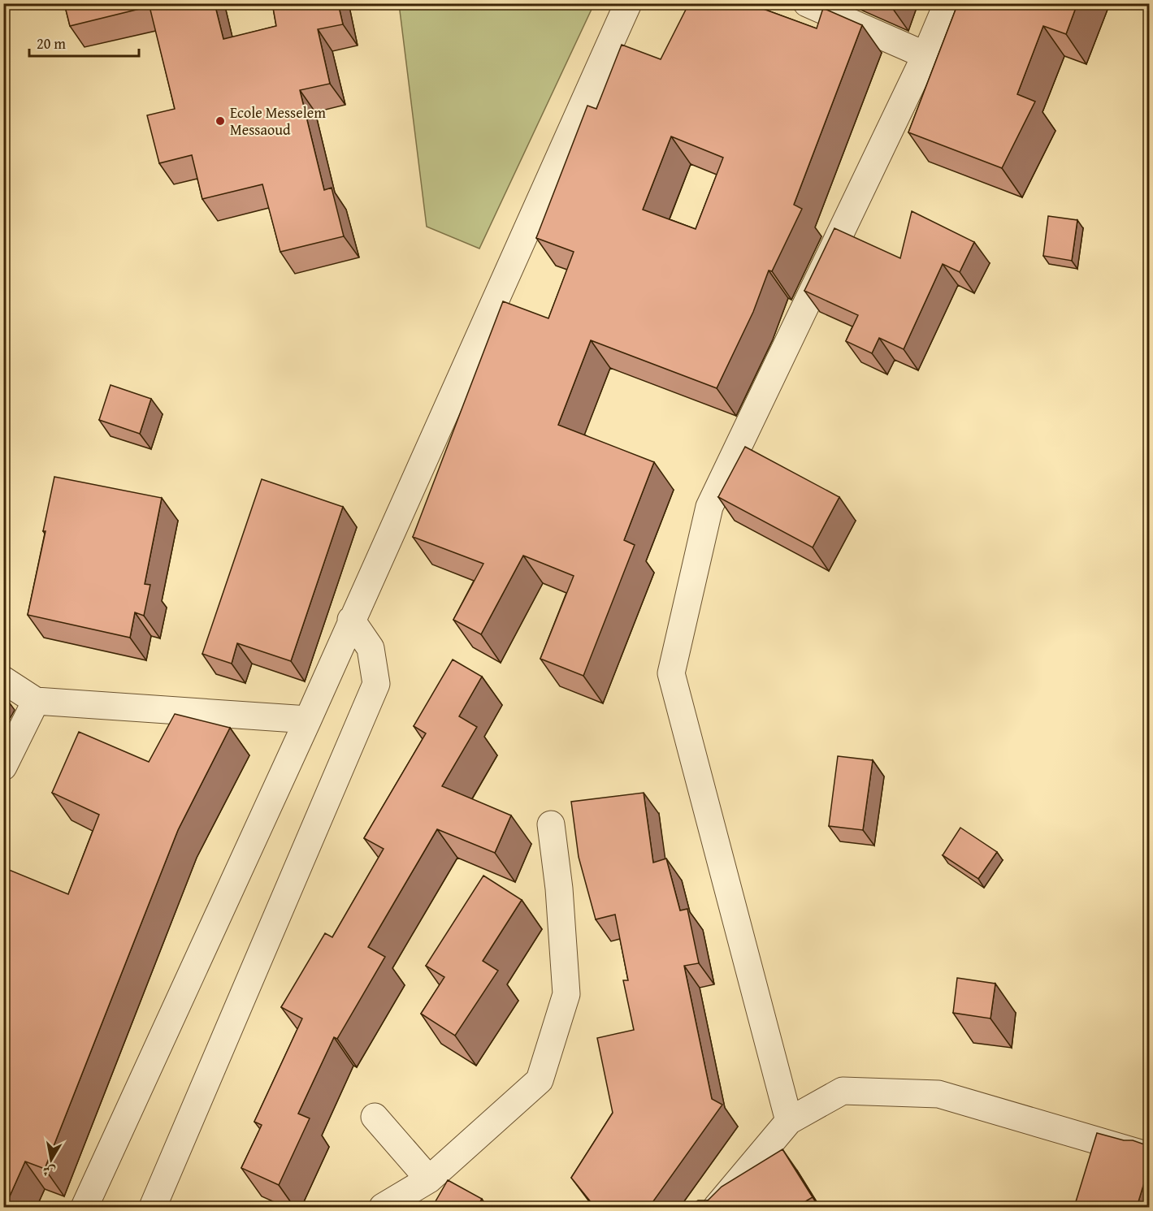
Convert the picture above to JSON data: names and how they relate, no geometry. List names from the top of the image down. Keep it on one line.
{"places":["Ecole Messelem Messaoud"],"scale_bar":"20 m","north":"bottom"}
